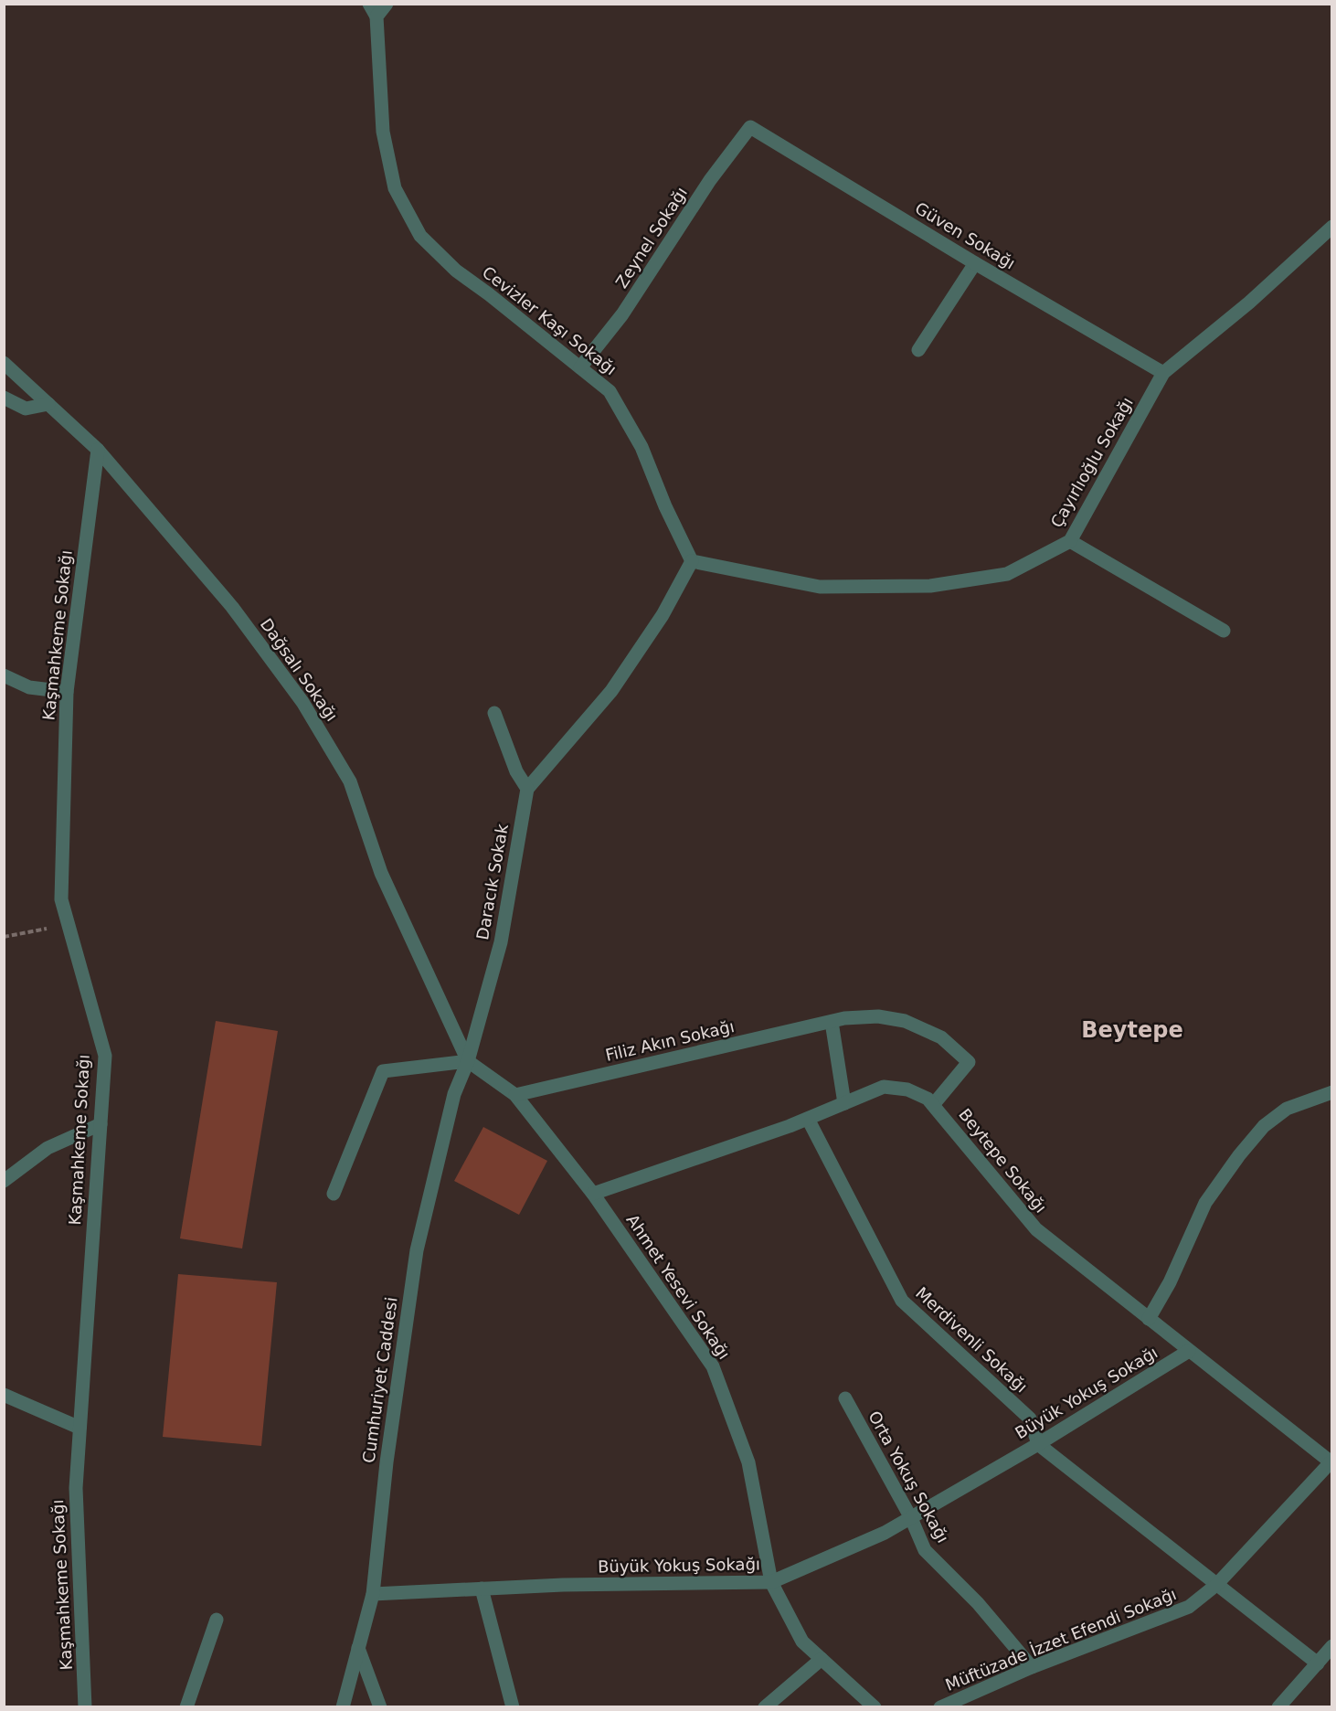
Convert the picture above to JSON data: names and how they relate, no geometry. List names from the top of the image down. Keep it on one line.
{"streets":{"street":["Güven Sokağı","Zeynel Sokağı","Cevizler Kaşı Sokağı","Çayırlıoğlu Sokağı","Kaşmahkeme Sokağı","Dağsalı Sokağı","Daracık Sokak","Filiz Akın Sokağı","Beytepe Sokağı","Ahmet Yesevi Sokağı","Merdivenli Sokağı","Cumhuriyet Caddesi","Büyük Yokuş Sokağı","Orta Yokuş Sokağı","Müftüzade İzzet Efendi Sokağı"]},"crossings":[["Güven Sokağı","Zeynel Sokağı"],["Güven Sokağı","Çayırlıoğlu Sokağı"],["Zeynel Sokağı","Cevizler Kaşı Sokağı"],["Cevizler Kaşı Sokağı","Çayırlıoğlu Sokağı"],["Kaşmahkeme Sokağı","Dağsalı Sokağı"],["Dağsalı Sokağı","Daracık Sokak"],["Dağsalı Sokağı","Ahmet Yesevi Sokağı"],["Dağsalı Sokağı","Cumhuriyet Caddesi"],["Daracık Sokak","Ahmet Yesevi Sokağı"],["Daracık Sokak","Cumhuriyet Caddesi"],["Filiz Akın Sokağı","Beytepe Sokağı"],["Filiz Akın Sokağı","Ahmet Yesevi Sokağı"],["Beytepe Sokağı","Ahmet Yesevi Sokağı"],["Beytepe Sokağı","Merdivenli Sokağı"],["Beytepe Sokağı","Büyük Yokuş Sokağı"],["Beytepe Sokağı","Müftüzade İzzet Efendi Sokağı"],["Ahmet Yesevi Sokağı","Cumhuriyet Caddesi"],["Ahmet Yesevi Sokağı","Büyük Yokuş Sokağı"],["Merdivenli Sokağı","Büyük Yokuş Sokağı"],["Cumhuriyet Caddesi","Büyük Yokuş Sokağı"],["Büyük Yokuş Sokağı","Orta Yokuş Sokağı"],["Orta Yokuş Sokağı","Müftüzade İzzet Efendi Sokağı"]],"districts":["Beytepe"]}
